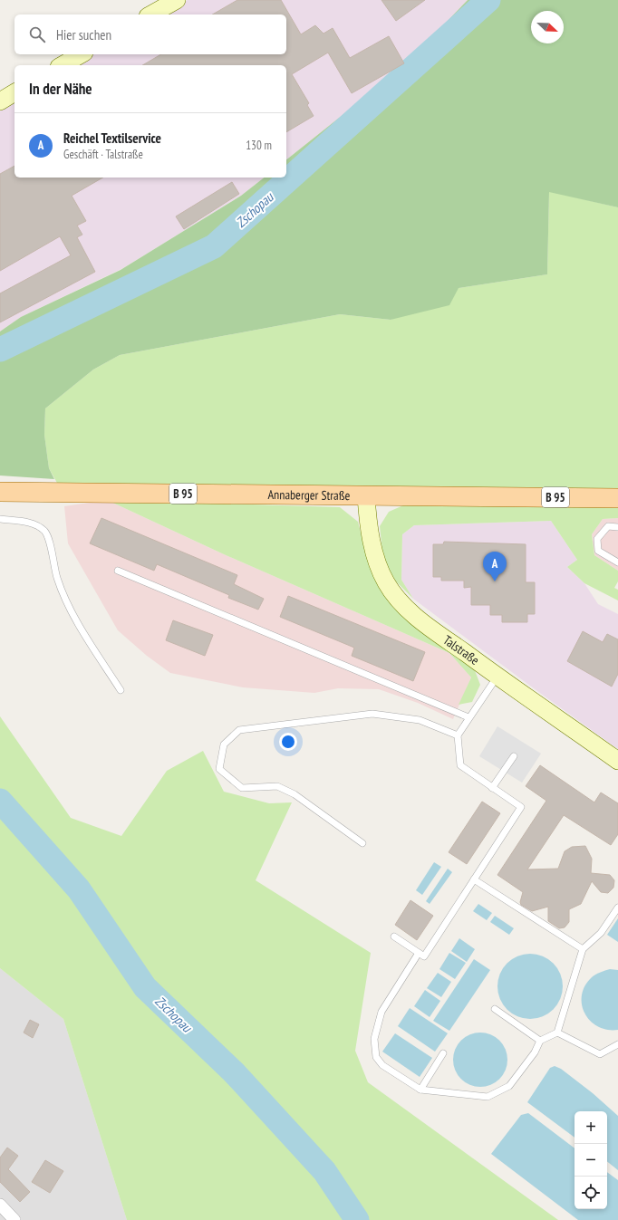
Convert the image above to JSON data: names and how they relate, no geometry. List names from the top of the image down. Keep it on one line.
{"streets":{"main road":["B 95","Annaberger Straße","Talstraße"]},"crossings":[["Annaberger Straße","Talstraße"]],"water":["Zschopau"],"north":"bottom right","page":{"search":"Hier suchen","heading":"In der Nähe","list":[{"mark":"A","name":"Reichel Textilservice","note":"Geschäft · Talstraße","value":"130 m"}],"pins":"A","map_buttons":["+","−"]}}
